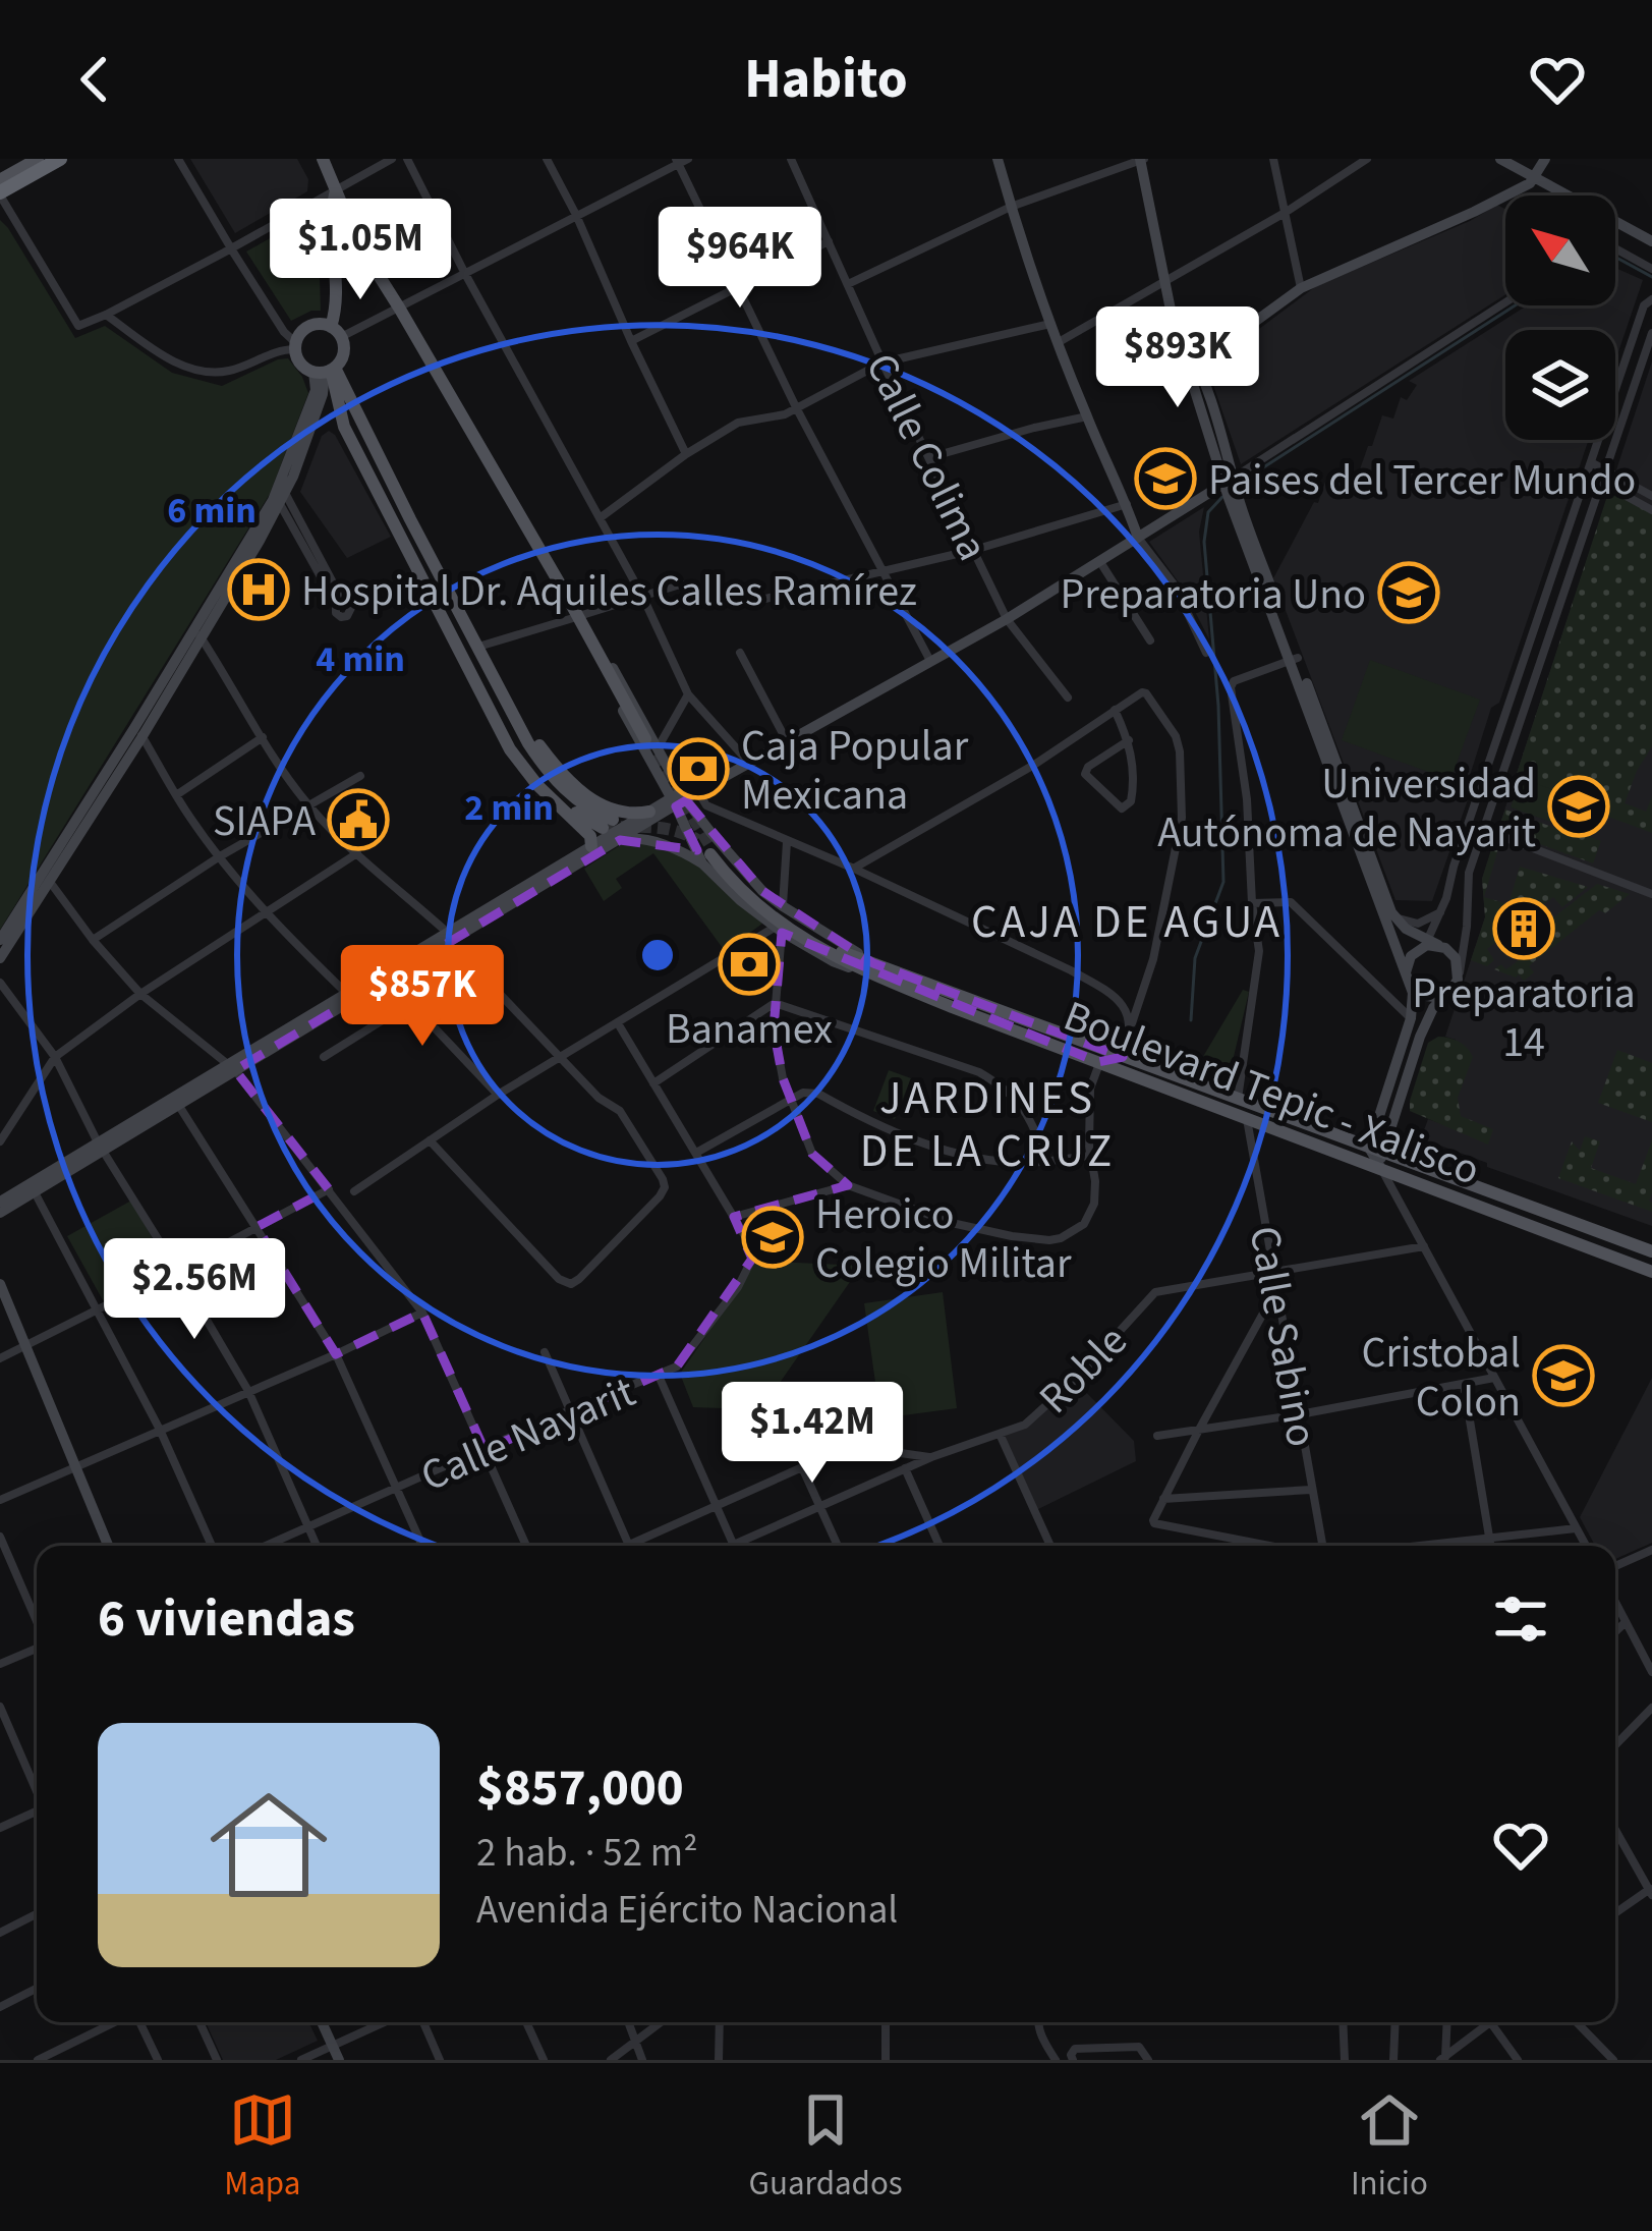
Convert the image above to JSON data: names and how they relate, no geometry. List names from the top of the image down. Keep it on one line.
{"streets":{"main road":["Boulevard Tepic - Xalisco"],"street":["Calle Colima","Calle Sabino","Roble","Calle Nayarit"]},"crossings":[["Boulevard Tepic - Xalisco","Calle Sabino"],["Calle Sabino","Roble"]],"districts":["CAJA DE AGUA","JARDINES DE LA CRUZ"],"places":{"school or university":["Paises del Tercer Mundo","Preparatoria Uno","Universidad Autónoma de Nayarit","Heroico Colegio Militar","Cristobal Colon"],"hospital":["Hospital Dr. Aquiles Calles Ramírez"],"bank":["Caja Popular Mexicana","Banamex"],"public building":["SIAPA"],"building":["Preparatoria 14"]},"north":"top left","page":{"header":"Habito","price":["$1.05M","$964K","$893K","$857K","$2.56M","$1.42M"],"heading":"6 viviendas","list":[{"name":"$857,000","note":"2 hab. · 52 m² · Avenida Ejército Nacional"}],"tabs":["Mapa","Guardados","Inicio"]},"rings":["6 min","4 min","2 min"]}
